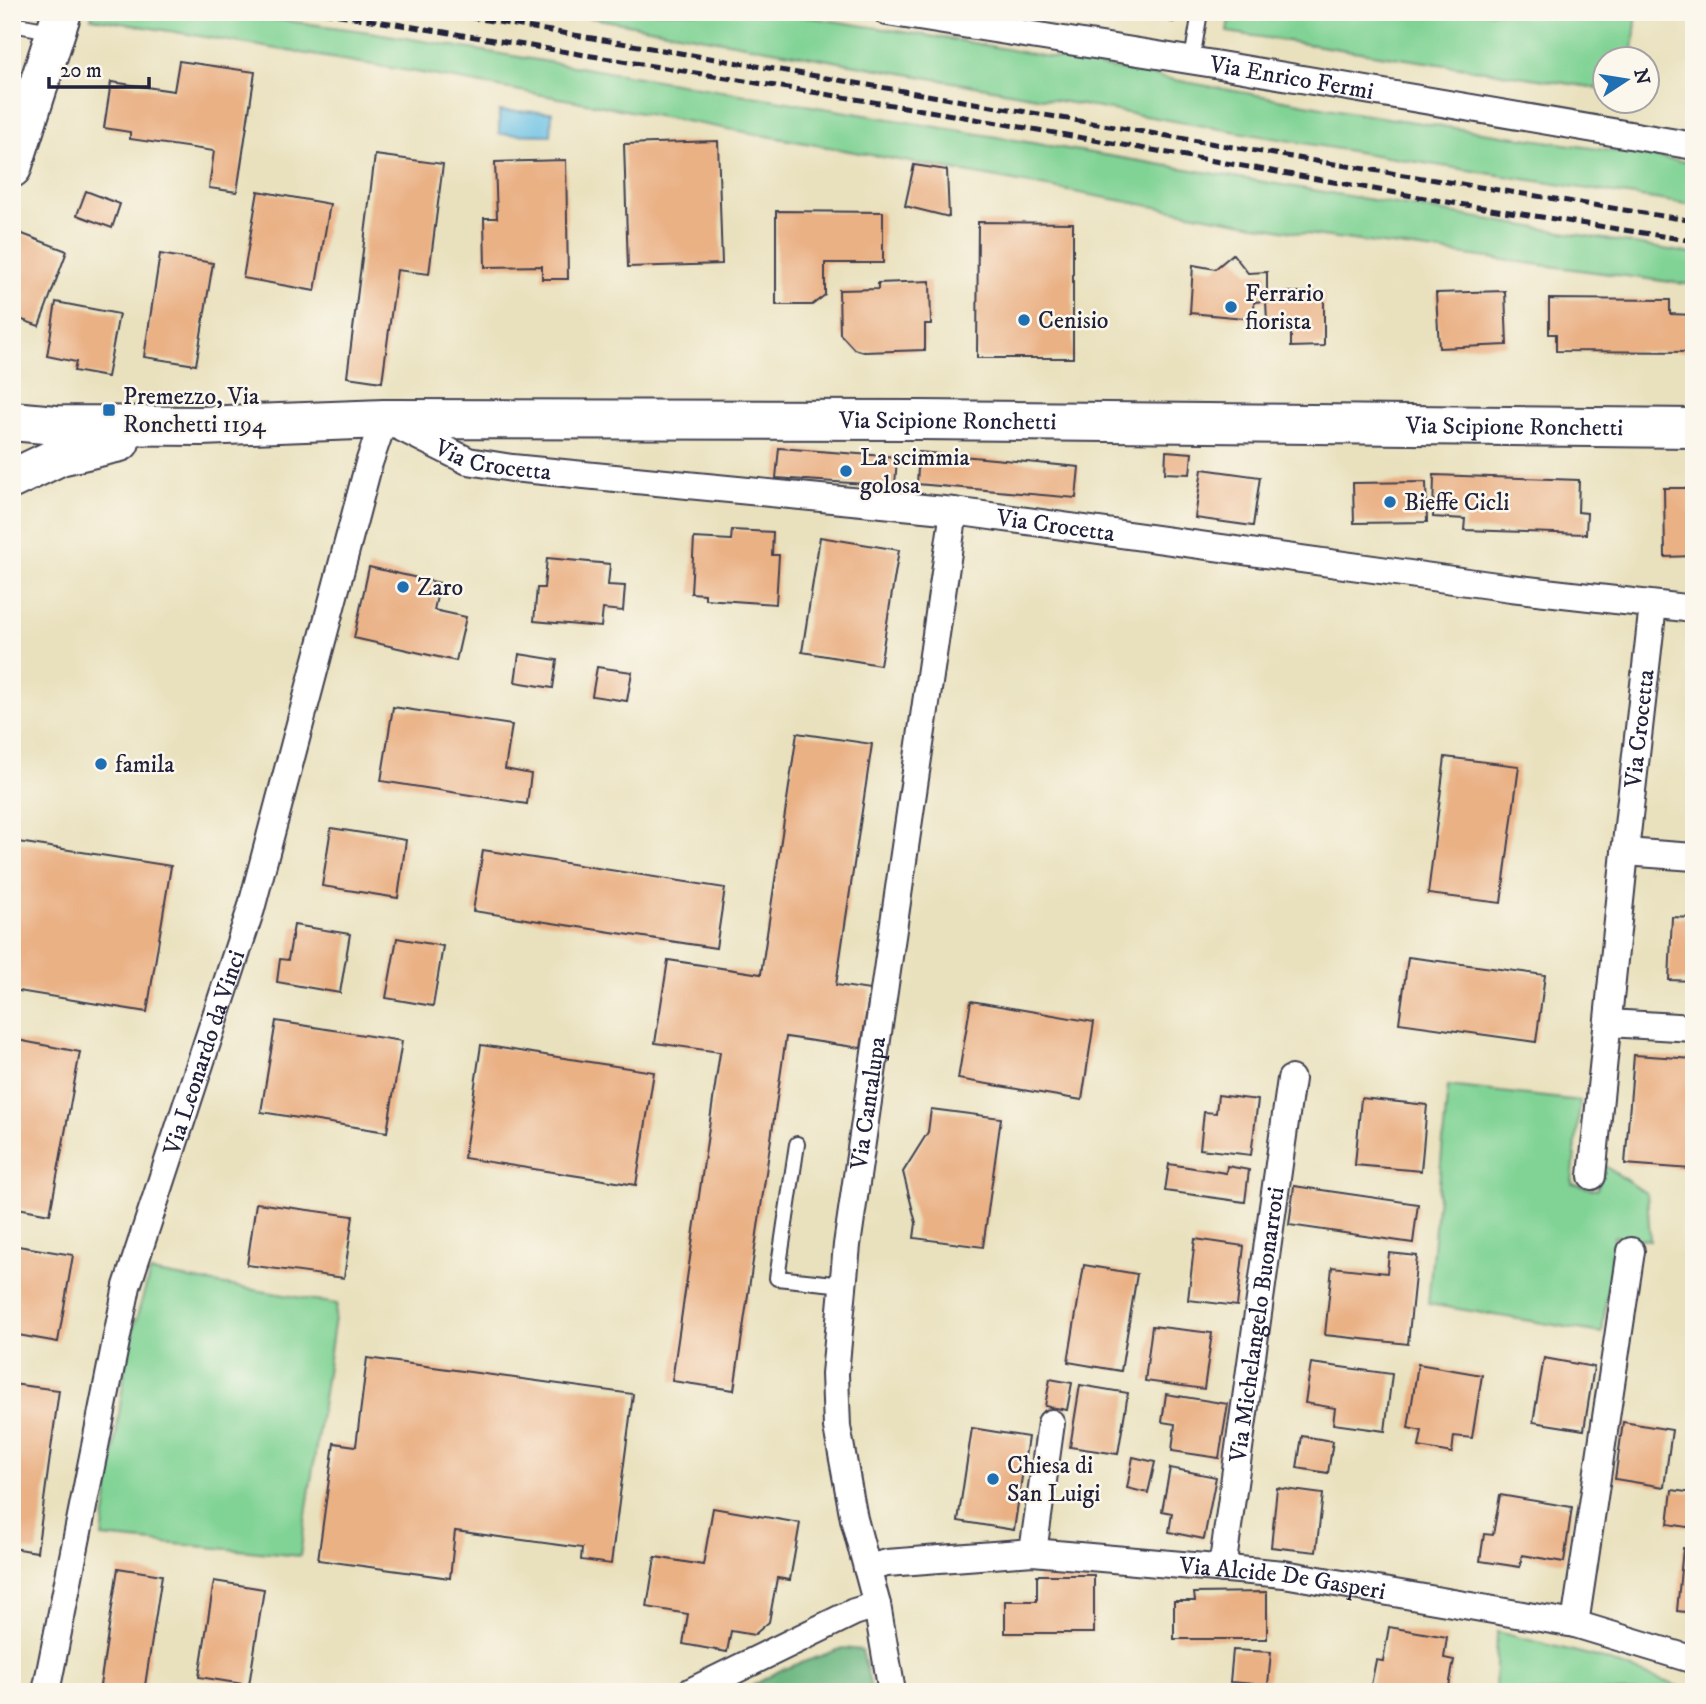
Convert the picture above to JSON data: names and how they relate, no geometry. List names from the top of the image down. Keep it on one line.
{"streets":{"main road":["Via Scipione Ronchetti"],"street":["Via Enrico Fermi","Via Crocetta","Via Leonardo da Vinci","Via Cantalupa","Via Michelangelo Buonarroti","Via Alcide De Gasperi"]},"crossings":[["Via Scipione Ronchetti","Via Crocetta"],["Via Scipione Ronchetti","Via Leonardo da Vinci"],["Via Crocetta","Via Leonardo da Vinci"],["Via Crocetta","Via Cantalupa"],["Via Cantalupa","Via Alcide De Gasperi"],["Via Michelangelo Buonarroti","Via Alcide De Gasperi"]],"places":{"other":["Ferrario fiorista","Cenisio","La scimmia golosa","Bieffe Cicli","Zaro","famila","Chiesa di San Luigi"],"transit":["Premezzo, Via Ronchetti 1194"]},"scale_bar":"20 m","north":"right"}
